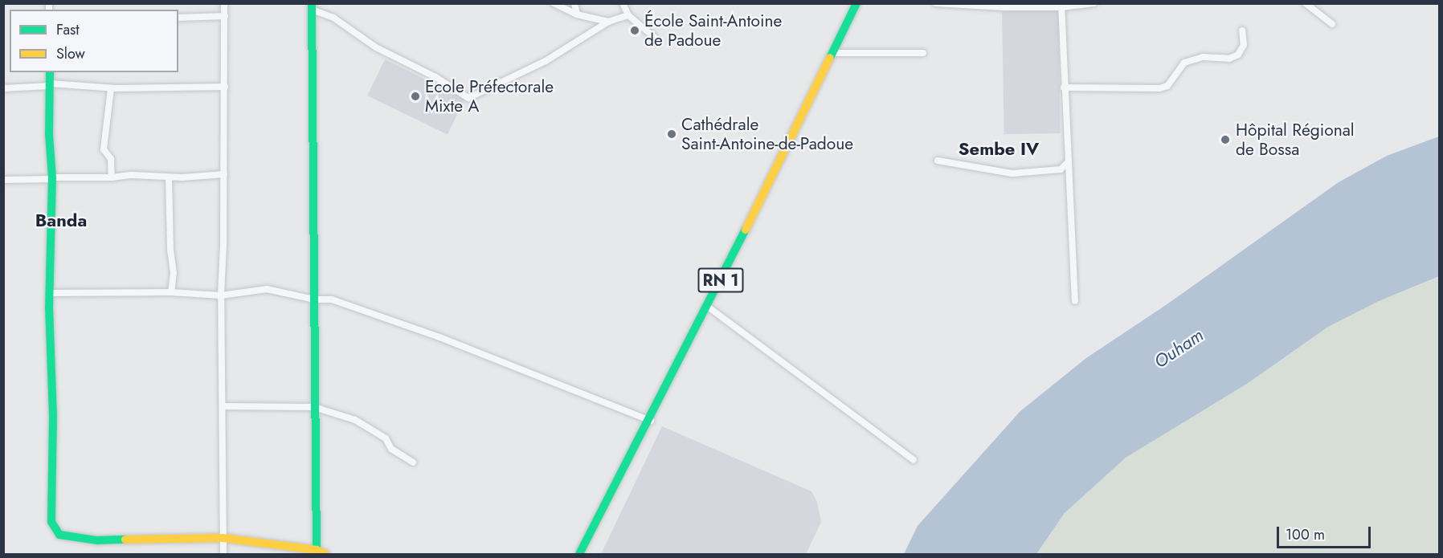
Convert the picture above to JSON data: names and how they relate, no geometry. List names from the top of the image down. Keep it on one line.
{"streets":{"street":["RN 1"]},"districts":["Sembe IV","Banda"],"water":["Ouham"],"places":["École Saint-Antoine de Padoue","Ecole Préfectorale Mixte A","Cathédrale Saint-Antoine-de-Padoue","Hôpital Régional de Bossa"],"legend":["Fast","Slow"],"scale_bar":"100 m"}
